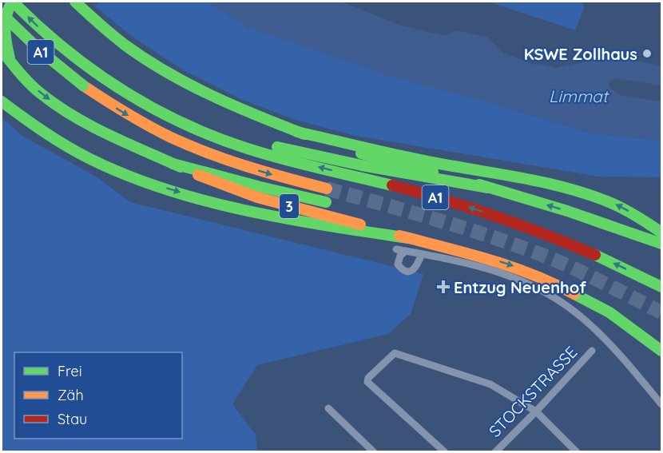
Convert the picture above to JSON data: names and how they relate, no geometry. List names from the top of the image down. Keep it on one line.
{"streets":{"main road":["A1","3"],"street":["STOCKSTRASSE"]},"water":["Limmat"],"places":{"other":["KSWE Zollhaus"],"health":["Entzug Neuenhof"]},"legend":["Frei","Zäh","Stau"]}
